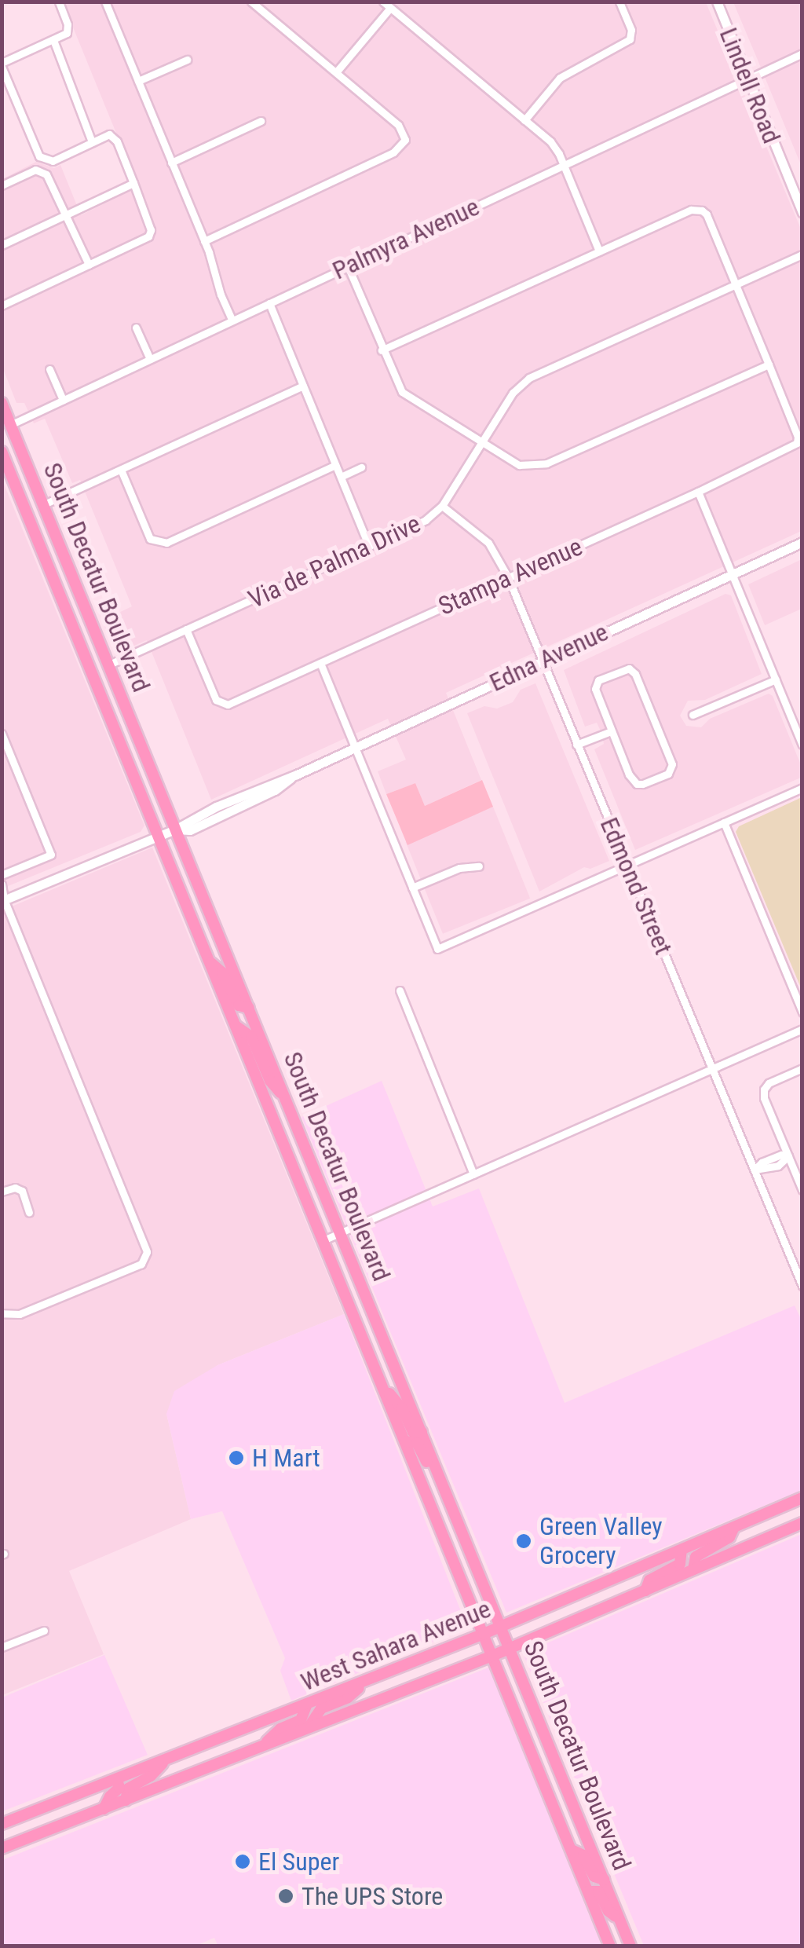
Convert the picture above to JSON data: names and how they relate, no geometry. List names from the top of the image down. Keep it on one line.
{"streets":{"main road":["South Decatur Boulevard","West Sahara Avenue"],"street":["Lindell Road","Palmyra Avenue","Via de Palma Drive","Stampa Avenue","Edna Avenue","Edmond Street"]},"crossings":[["Lindell Road","Palmyra Avenue"],["Palmyra Avenue","South Decatur Boulevard"],["Via de Palma Drive","Stampa Avenue"],["Via de Palma Drive","South Decatur Boulevard"],["Via de Palma Drive","Edmond Street"],["Stampa Avenue","Edmond Street"],["South Decatur Boulevard","Edna Avenue"],["South Decatur Boulevard","West Sahara Avenue"],["Edna Avenue","Edmond Street"]],"places":["H Mart","Green Valley Grocery","El Super","The UPS Store"]}
